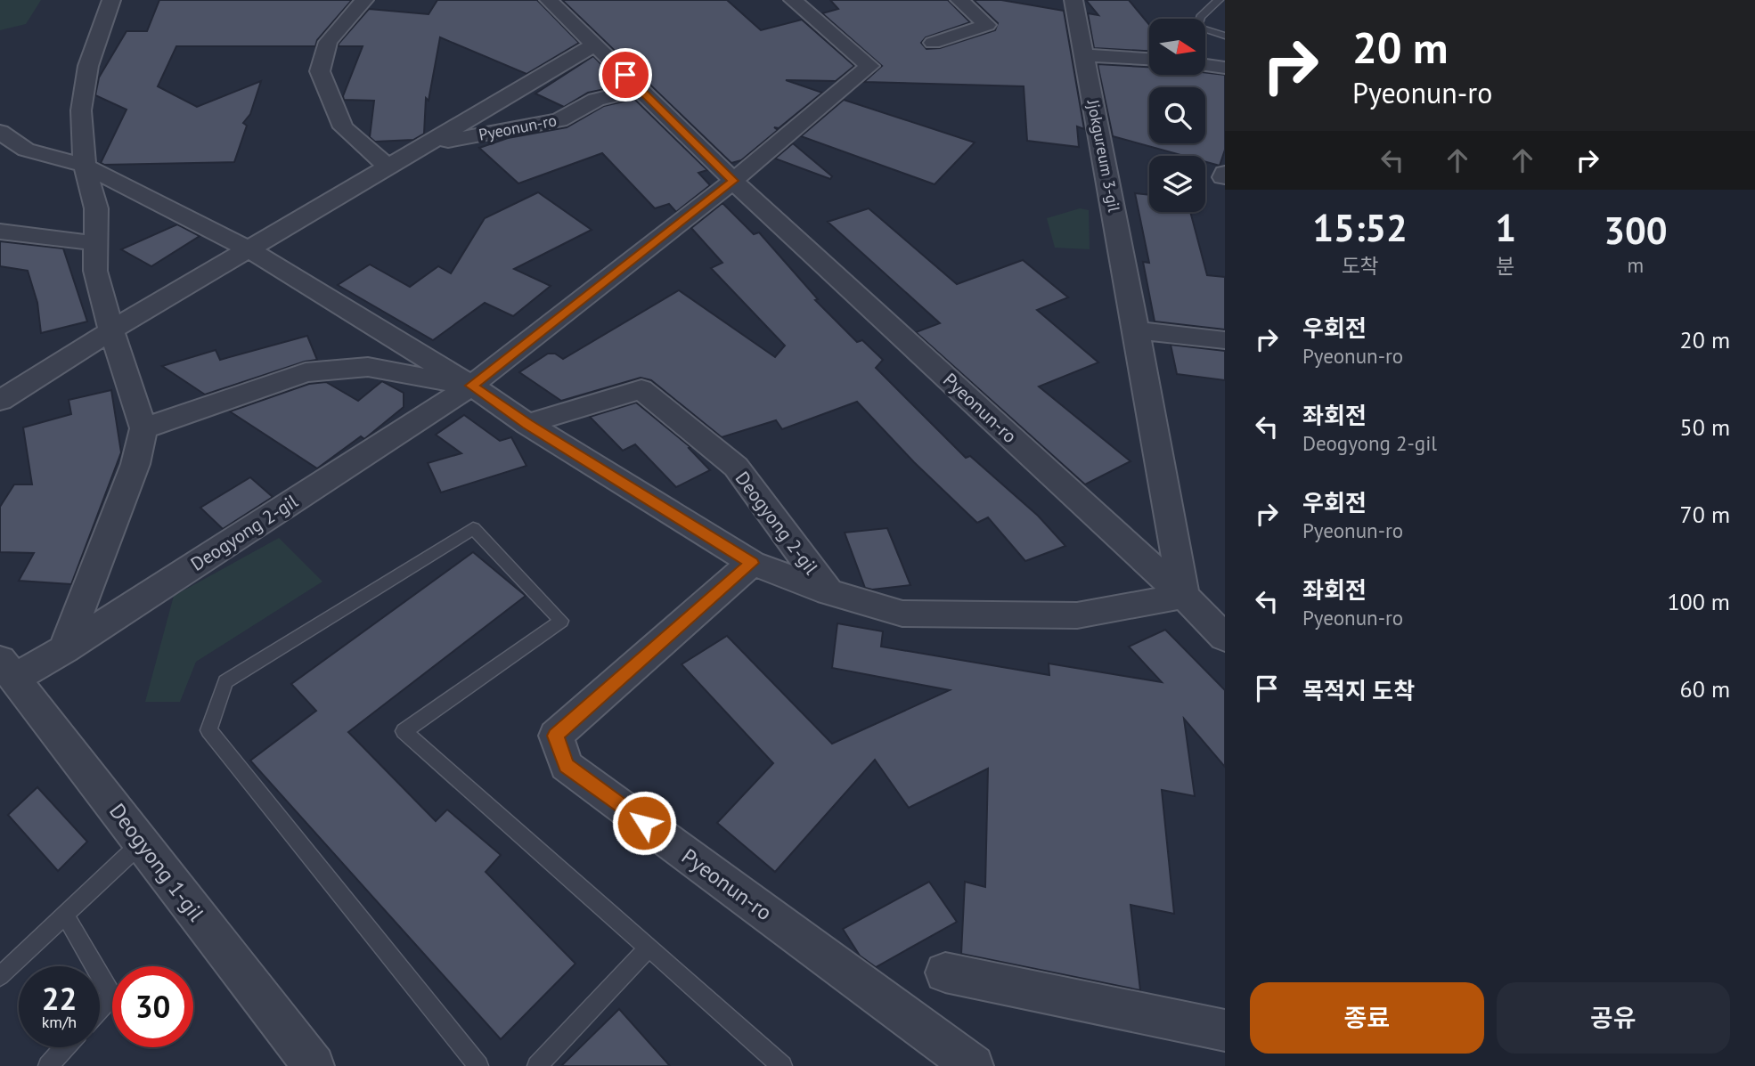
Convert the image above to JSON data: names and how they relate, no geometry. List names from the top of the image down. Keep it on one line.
{"streets":{"street":["Pyeonun-ro","Jjokgureum 3-gil","Deogyong 2-gil","Deogyong 1-gil"]},"crossings":[["Pyeonun-ro","Jjokgureum 3-gil"],["Pyeonun-ro","Deogyong 2-gil"],["Jjokgureum 3-gil","Deogyong 2-gil"],["Deogyong 2-gil","Deogyong 1-gil"]],"north":"right","page":{"turn":["20 m","Pyeonun-ro"],"eta":["15:52","도착","1","분","300","m"],"list":[{"name":"우회전","note":"Pyeonun-ro","value":"20 m"},{"name":"좌회전","note":"Deogyong 2-gil","value":"50 m"},{"name":"우회전","note":"Pyeonun-ro","value":"70 m"},{"name":"좌회전","note":"Pyeonun-ro","value":"100 m"},{"name":"목적지 도착","value":"60 m"}],"speed":"22 km/h","limit":"30","buttons":["종료","공유"]}}
